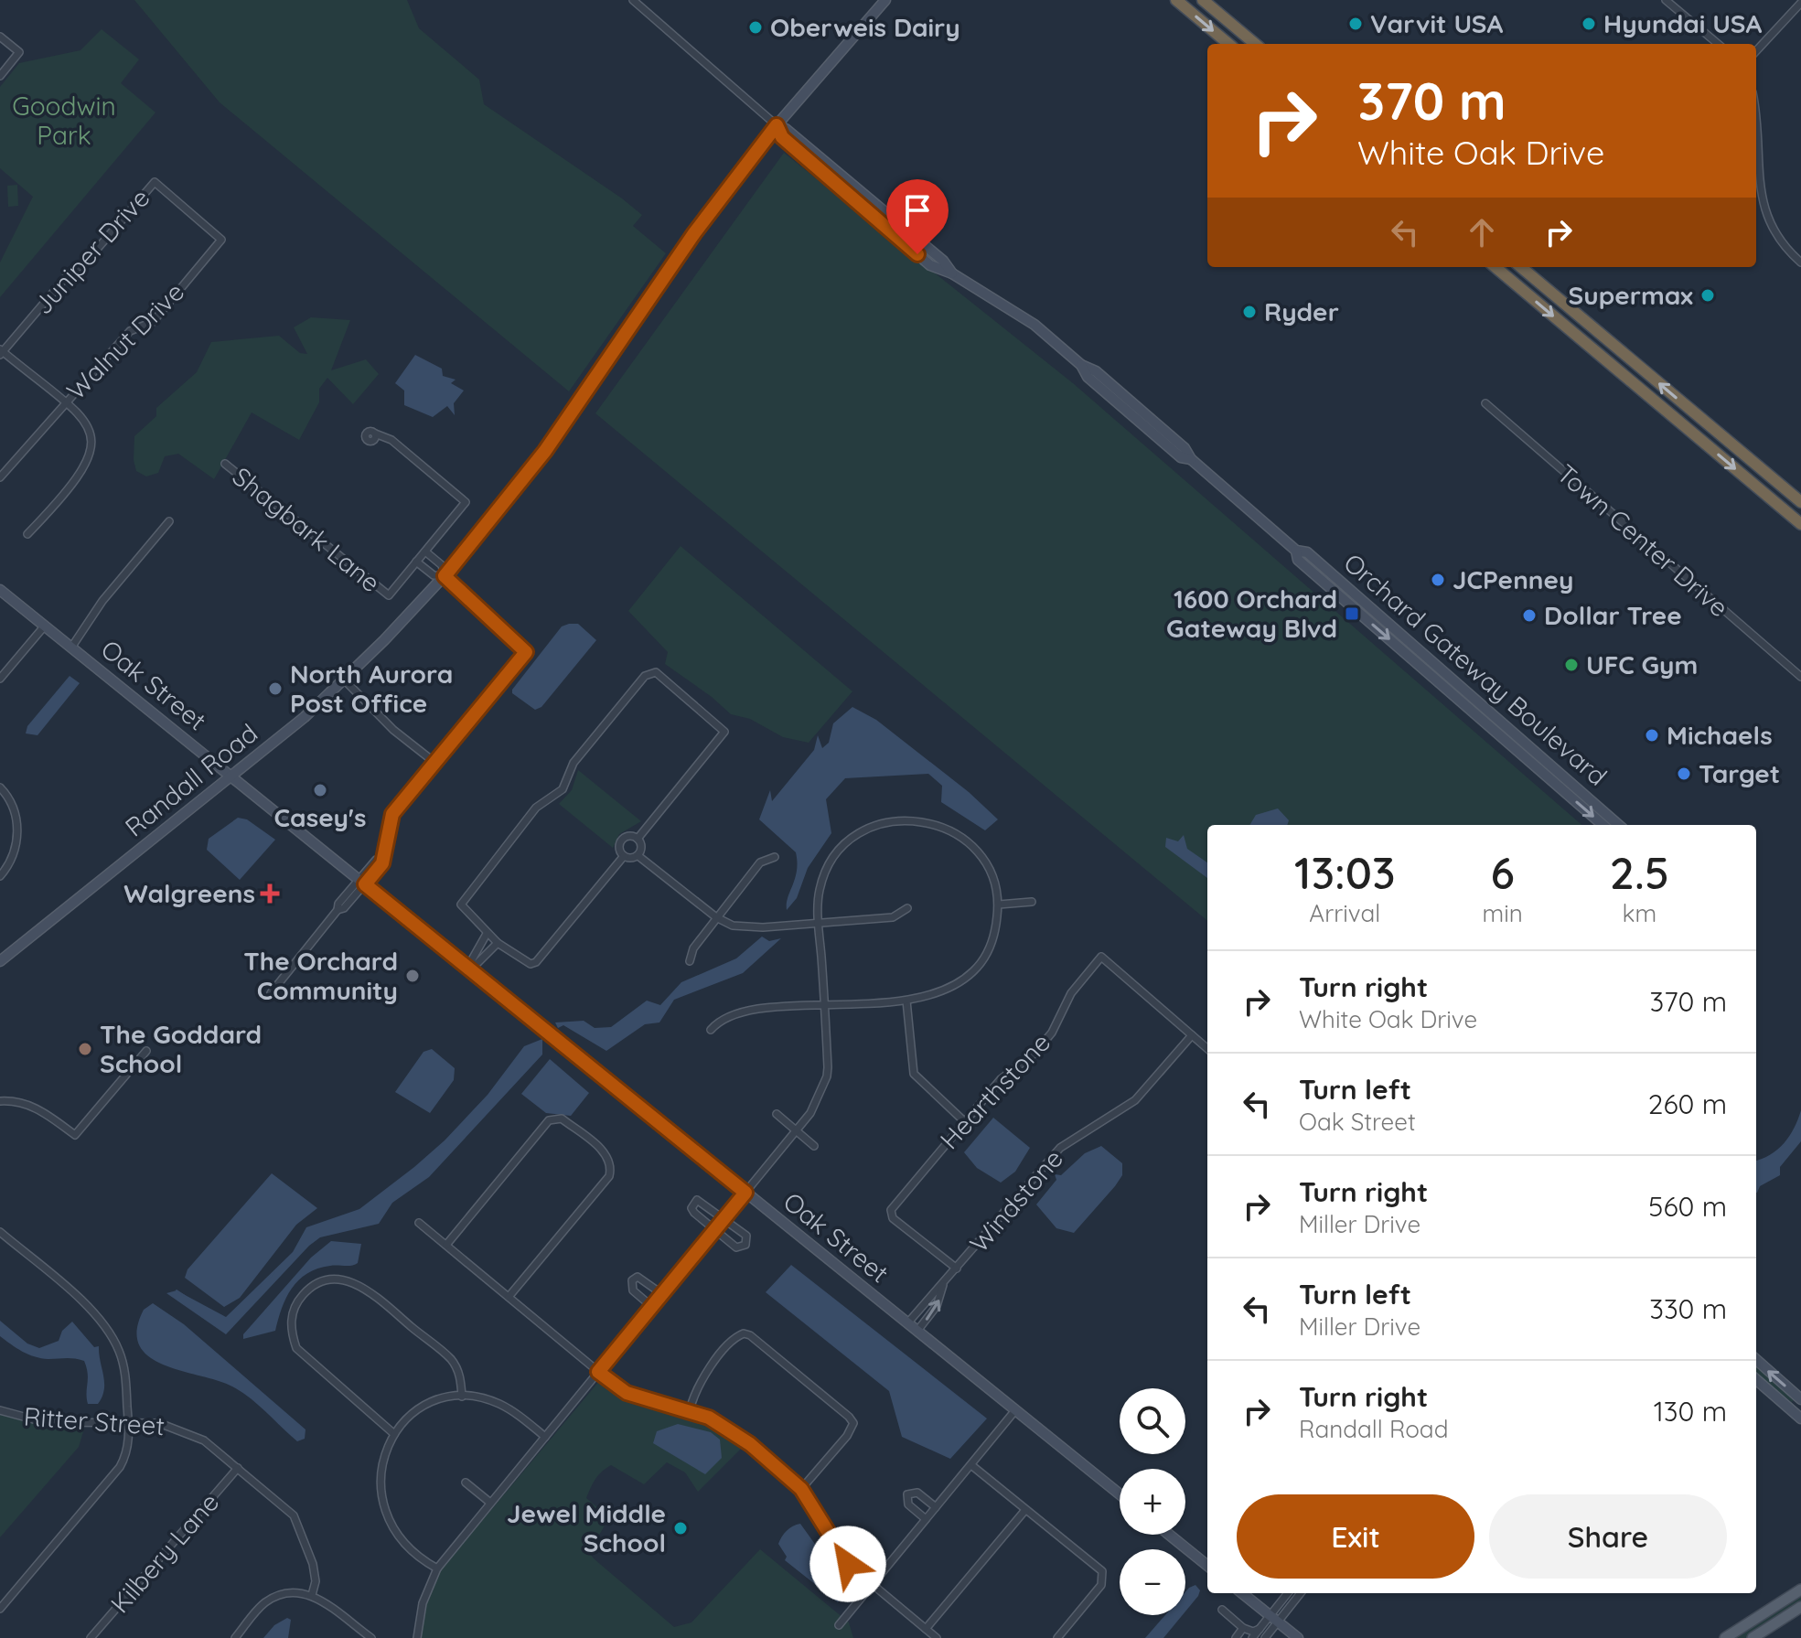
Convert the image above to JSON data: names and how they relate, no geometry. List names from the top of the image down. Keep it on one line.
{"streets":{"street":["Juniper Drive","Walnut Drive","Shagbark Lane","Town Center Drive","Orchard Gateway Boulevard","Oak Street","Randall Road","Hearthstone","Windstone","Ritter Street","Kilbery Lane"]},"crossings":[["Juniper Drive","Walnut Drive"],["Orchard Gateway Boulevard","Randall Road"],["Oak Street","Randall Road"],["Oak Street","Windstone"],["Hearthstone","Windstone"],["Ritter Street","Kilbery Lane"]],"parks":["Goodwin Park"],"places":{"other":["Varvit USA","Hyundai USA","Oberweis Dairy","Supermax","Ryder","JCPenney","Dollar Tree","UFC Gym","North Aurora Post Office","Michaels","Target","Casey's","The Orchard Community","The Goddard School","Jewel Middle School"],"transit":["1600 Orchard Gateway Blvd"],"health":["Walgreens"]},"page":{"turn":["370 m","White Oak Drive"],"eta":["13:03","Arrival","6","min","2.5","km"],"list":[{"name":"Turn right","note":"White Oak Drive","value":"370 m"},{"name":"Turn left","note":"Oak Street","value":"260 m"},{"name":"Turn right","note":"Miller Drive","value":"560 m"},{"name":"Turn left","note":"Miller Drive","value":"330 m"},{"name":"Turn right","note":"Randall Road","value":"130 m"}],"map_buttons":["+","−"],"buttons":["Exit","Share"]}}
